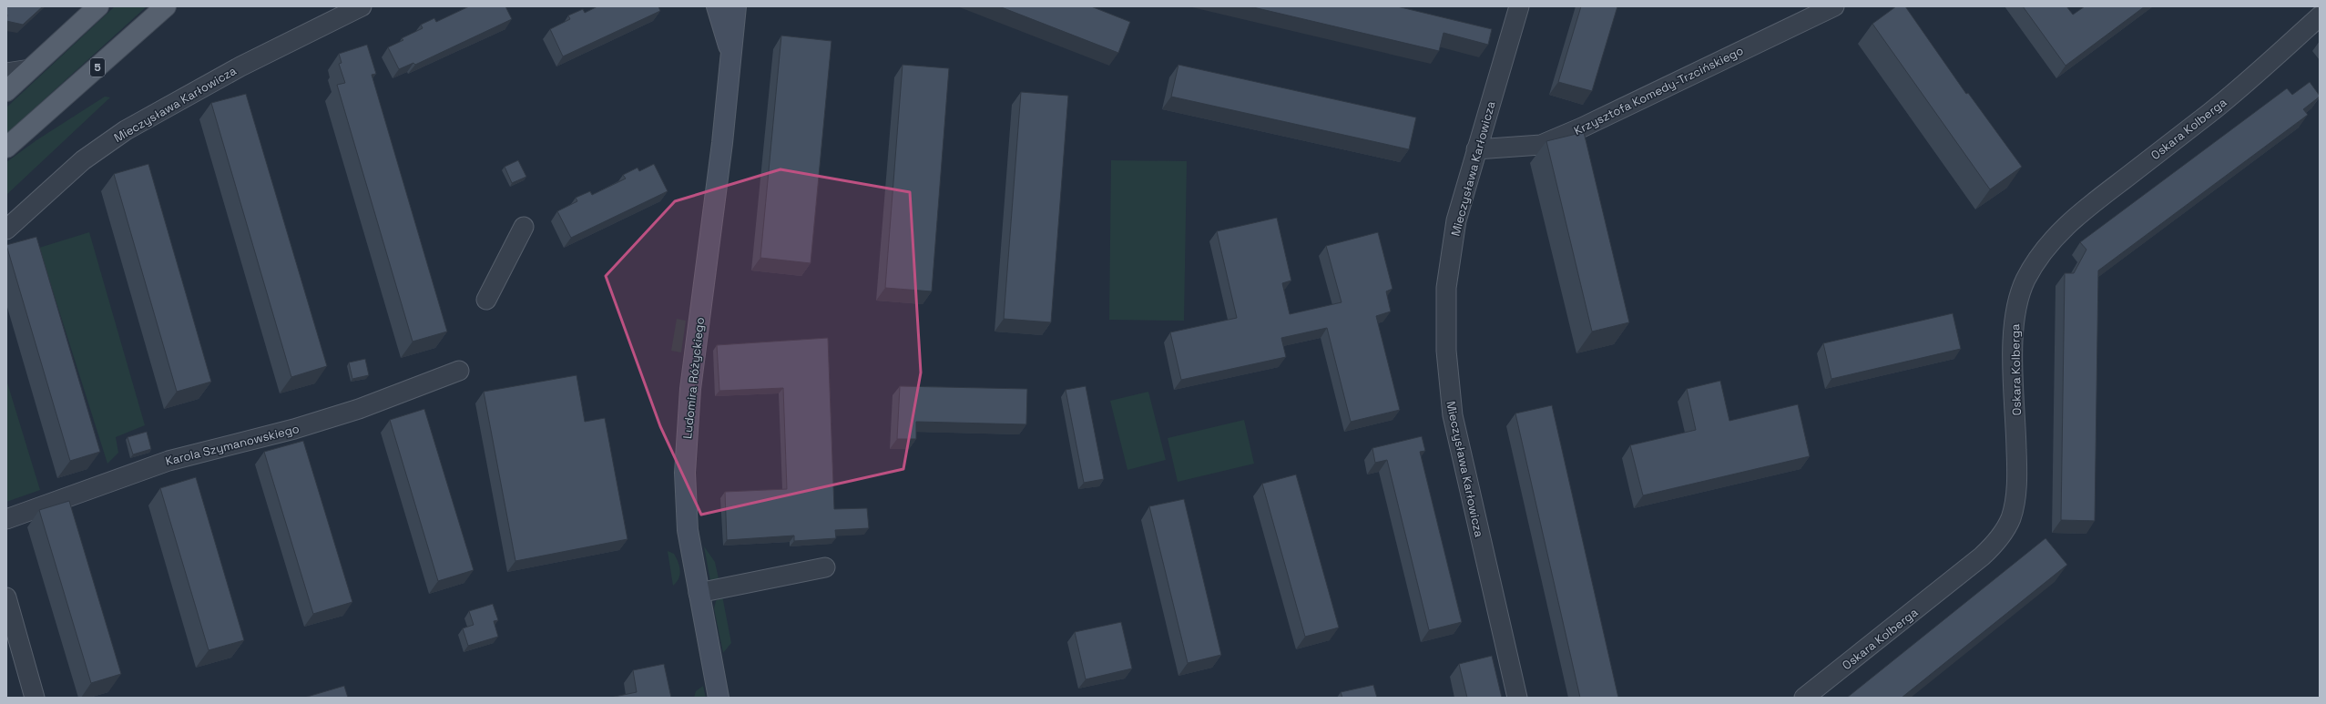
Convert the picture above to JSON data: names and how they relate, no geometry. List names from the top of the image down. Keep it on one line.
{"streets":{"main road":["5"],"street":["Krzysztofa Komedy-Trzcińskiego","Mieczysława Karłowicza","Oskara Kolberga","Ludomira Różyckiego","Karola Szymanowskiego"]},"crossings":[["Krzysztofa Komedy-Trzcińskiego","Mieczysława Karłowicza"]]}
